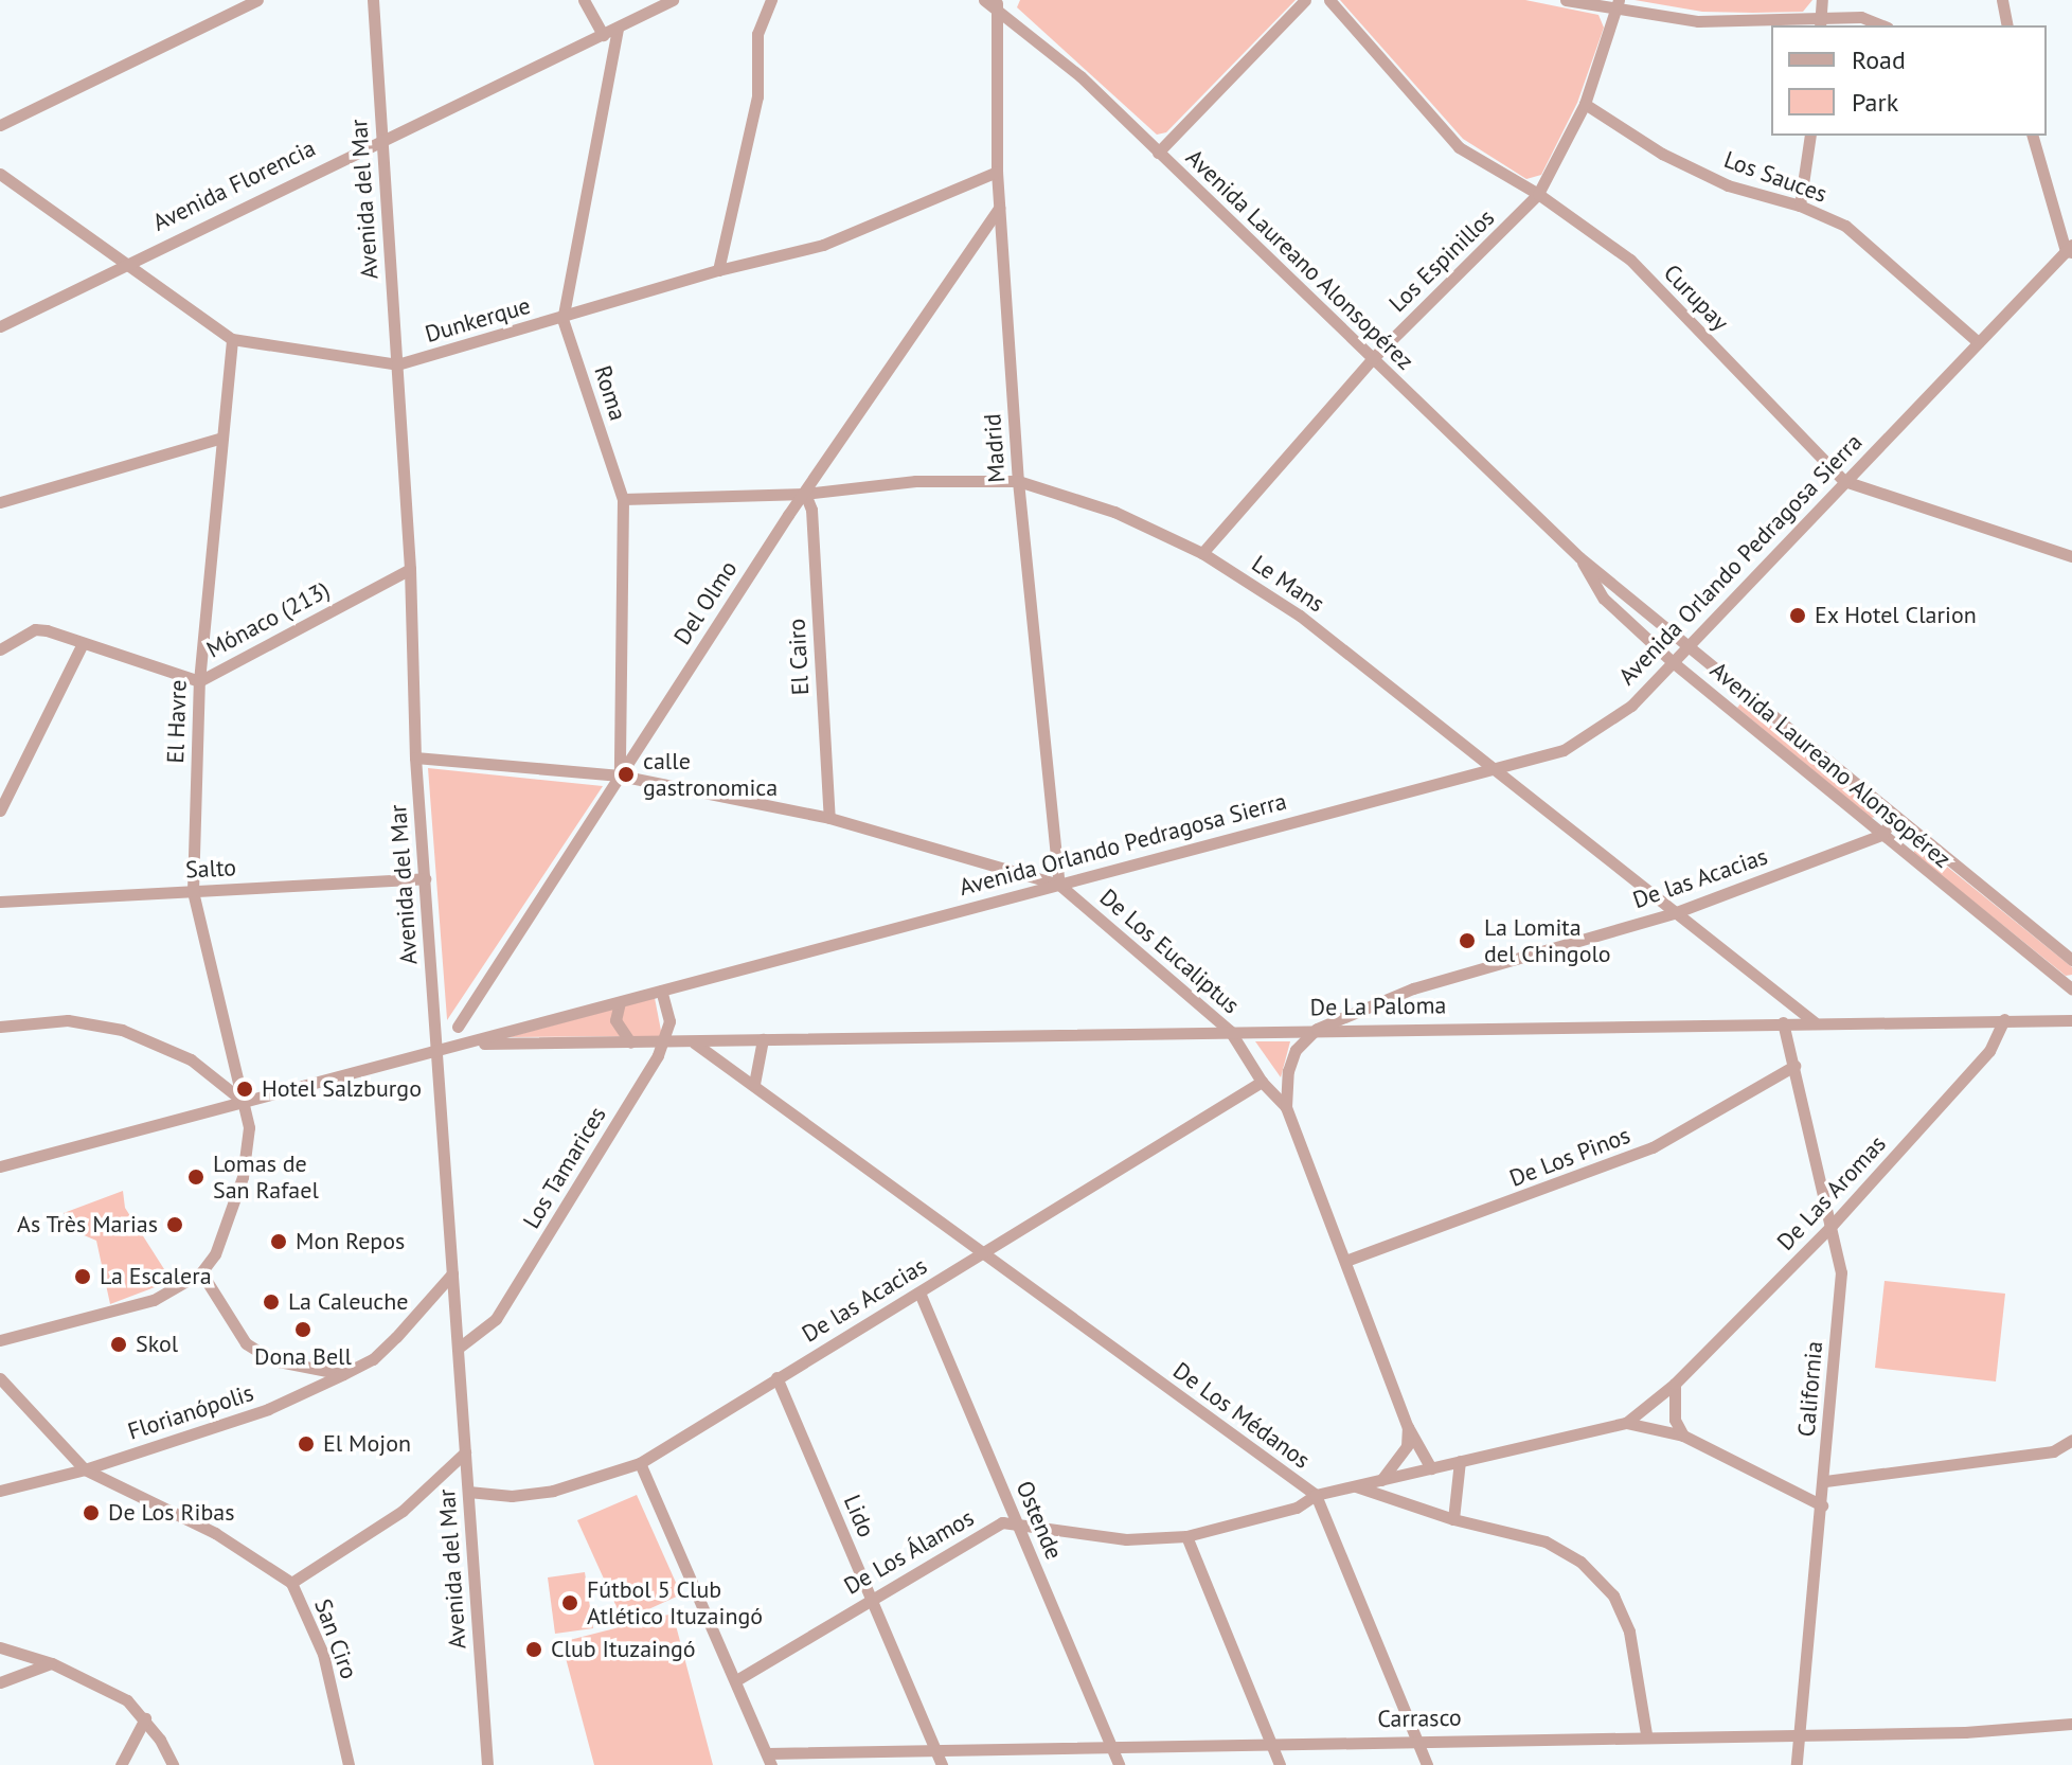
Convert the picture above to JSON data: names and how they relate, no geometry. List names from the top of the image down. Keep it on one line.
{"streets":{"street":["Los Sauces","Avenida Florencia","Avenida del Mar","Avenida Laureano Alonsopérez","Los Espinillos","Curupay","Dunkerque","Roma","Madrid","Avenida Orlando Pedragosa Sierra","Le Mans","Del Olmo","Mónaco (213)","El Cairo","El Havre","Salto","De las Acacias","De Los Eucaliptus","De La Paloma","De Los Pinos","Los Tamarices","De Las Aromas","California","Florianópolis","De Los Médanos","Lido","Ostende","De Los Álamos","San Ciro","Carrasco"]},"crossings":[["Los Sauces","Los Espinillos"],["Los Sauces","Avenida Orlando Pedragosa Sierra"],["Avenida Florencia","Avenida del Mar"],["Avenida Florencia","Dunkerque"],["Avenida Florencia","Roma"],["Avenida del Mar","Dunkerque"],["Avenida del Mar","Avenida Orlando Pedragosa Sierra"],["Avenida del Mar","Mónaco (213)"],["Avenida del Mar","Salto"],["Avenida del Mar","De las Acacias"],["Avenida del Mar","De Los Eucaliptus"],["Avenida del Mar","Los Tamarices"],["Avenida del Mar","Florianópolis"],["Avenida Laureano Alonsopérez","Los Espinillos"],["Avenida Laureano Alonsopérez","Madrid"],["Avenida Laureano Alonsopérez","Avenida Orlando Pedragosa Sierra"],["Avenida Laureano Alonsopérez","De las Acacias"],["Los Espinillos","Curupay"],["Los Espinillos","Le Mans"],["Curupay","Avenida Orlando Pedragosa Sierra"],["Dunkerque","Roma"],["Dunkerque","Madrid"],["Dunkerque","El Havre"],["Roma","Le Mans"],["Roma","Del Olmo"],["Roma","De Los Eucaliptus"],["Madrid","Avenida Orlando Pedragosa Sierra"],["Madrid","Le Mans"],["Madrid","Del Olmo"],["Madrid","De Los Eucaliptus"],["Avenida Orlando Pedragosa Sierra","Le Mans"],["Avenida Orlando Pedragosa Sierra","El Havre"],["Avenida Orlando Pedragosa Sierra","De Los Eucaliptus"],["Avenida Orlando Pedragosa Sierra","De La Paloma"],["Avenida Orlando Pedragosa Sierra","Los Tamarices"],["Le Mans","Del Olmo"],["Le Mans","El Cairo"],["Le Mans","De las Acacias"],["Le Mans","De La Paloma"],["Del Olmo","El Cairo"],["Del Olmo","De Los Eucaliptus"],["Mónaco (213)","El Havre"],["El Cairo","De Los Eucaliptus"],["El Havre","Salto"],["De las Acacias","De Los Eucaliptus"],["De las Acacias","De La Paloma"],["De las Acacias","De Los Médanos"],["De las Acacias","Lido"],["De las Acacias","Ostende"],["De Los Eucaliptus","De La Paloma"],["De Los Eucaliptus","De Los Pinos"],["De Los Eucaliptus","De Los Médanos"],["De La Paloma","Los Tamarices"],["De La Paloma","De Las Aromas"],["De La Paloma","California"],["De La Paloma","De Los Médanos"],["De Los Pinos","California"],["De Las Aromas","California"],["De Las Aromas","De Los Médanos"],["California","De Los Médanos"],["California","Carrasco"],["Florianópolis","San Ciro"],["De Los Médanos","De Los Álamos"],["Lido","De Los Álamos"],["Lido","Carrasco"],["Ostende","De Los Álamos"],["Ostende","Carrasco"]],"places":["Ex Hotel Clarion","calle gastronomica","La Lomita del Chingolo","Hotel Salzburgo","Lomas de San Rafael","As Très Marias","Mon Repos","La Escalera","La Caleuche","Dona Bell","Skol","El Mojon","De Los Ribas","Fútbol 5 Club Atlético Ituzaingó","Club Ituzaingó"],"legend":["Road","Park"]}
